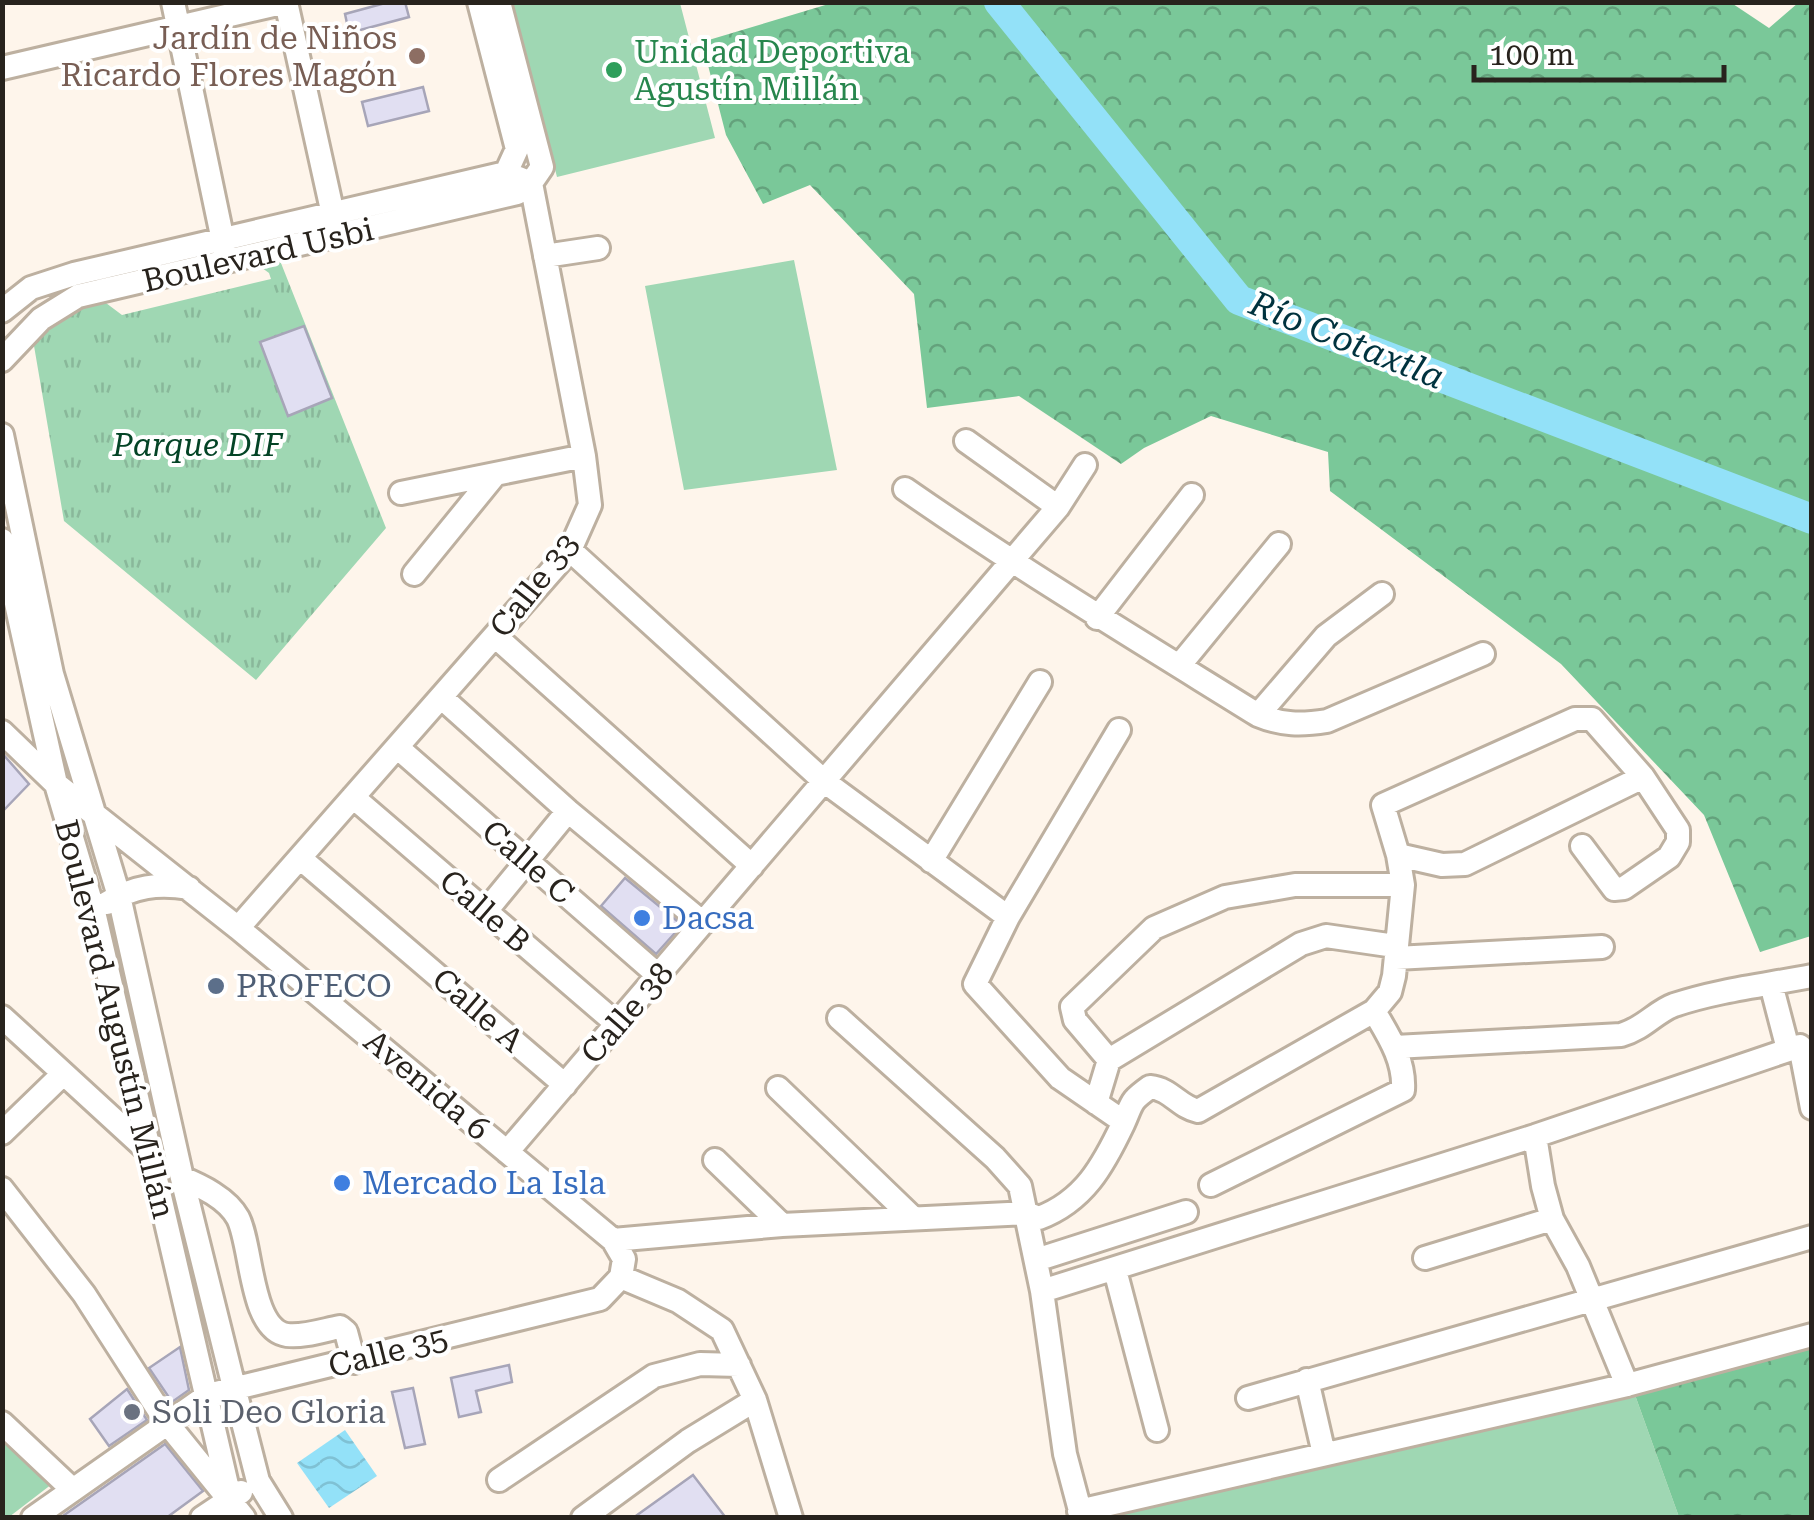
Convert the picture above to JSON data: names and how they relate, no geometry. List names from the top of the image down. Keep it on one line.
{"streets":{"street":["Boulevard Usbi","Calle 33","Calle C","Calle B","Calle A","Calle 38","Boulevard Augustín Millán","Avenida 6","Calle 35"]},"crossings":[["Boulevard Usbi","Calle 33"],["Calle 33","Calle C"],["Calle 33","Calle B"],["Calle 33","Calle A"],["Calle 33","Avenida 6"],["Calle C","Calle 38"],["Calle B","Calle 38"],["Calle A","Calle 38"],["Calle 38","Avenida 6"],["Boulevard Augustín Millán","Avenida 6"],["Boulevard Augustín Millán","Calle 35"]],"water":["Río Cotaxtla"],"parks":["Parque DIF"],"places":["Jardín de Niños Ricardo Flores Magón","Unidad Deportiva Agustín Millán","Dacsa","PROFECO","Mercado La Isla","Soli Deo Gloria"],"scale_bar":"100 m"}
